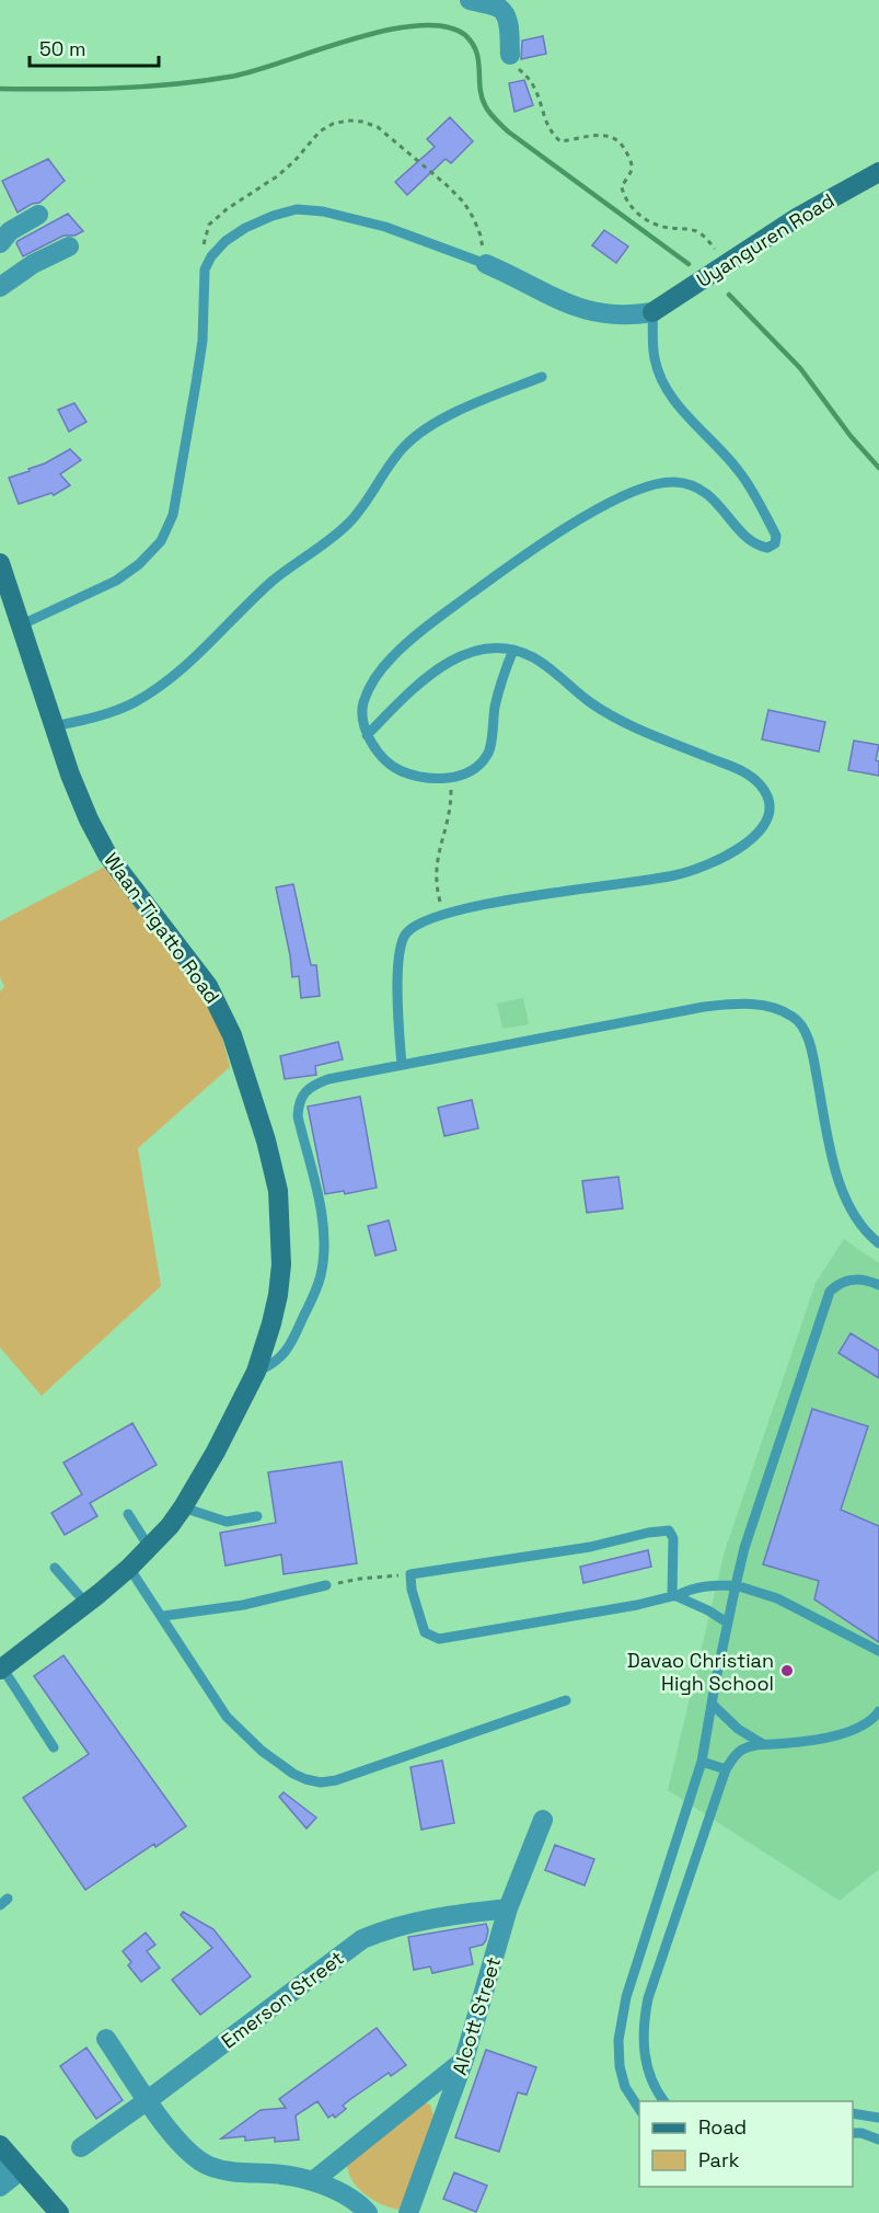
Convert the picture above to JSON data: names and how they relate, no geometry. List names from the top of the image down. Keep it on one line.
{"streets":{"street":["Uyanguren Road","Waan-Tigatto Road","Emerson Street","Alcott Street"]},"crossings":[["Emerson Street","Alcott Street"]],"places":["Davao Christian High School"],"legend":["Road","Park"],"scale_bar":"50 m"}
